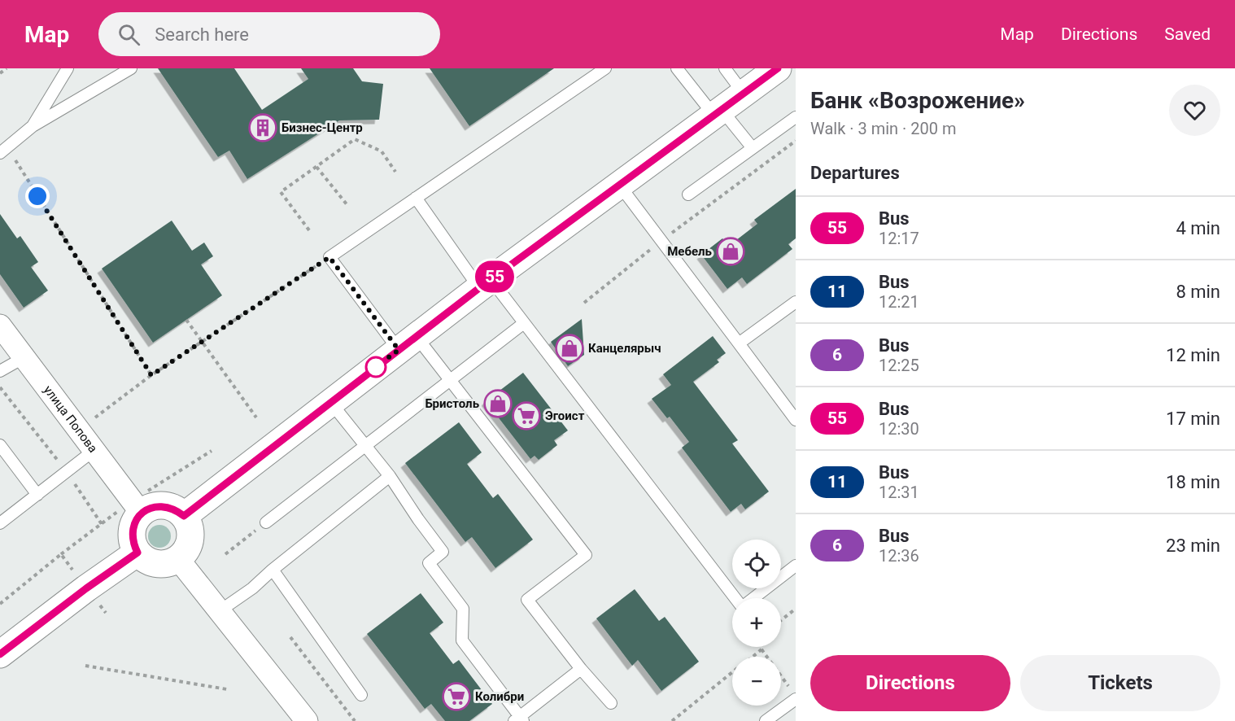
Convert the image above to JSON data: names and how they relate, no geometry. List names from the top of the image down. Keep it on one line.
{"streets":{"street":["улица Попова"]},"places":{"building":["Бизнес-Центр"],"shop":["Мебель","Канцелярыч","Бристоль"],"supermarket":["Эгоист","Колибри"]},"lines":["bus line 55"],"page":{"header":"Map","search":"Search here","nav":["Map","Directions","Saved"],"on_map":"55","heading":[["Банк «Возрожение»","Walk · 3 min · 200 m"],"Departures"],"list":[{"mark":"55","name":"Bus","note":"12:17","value":"4 min"},{"mark":"11","name":"Bus","note":"12:21","value":"8 min"},{"mark":"6","name":"Bus","note":"12:25","value":"12 min"},{"mark":"55","name":"Bus","note":"12:30","value":"17 min"},{"mark":"11","name":"Bus","note":"12:31","value":"18 min"},{"mark":"6","name":"Bus","note":"12:36","value":"23 min"}],"map_buttons":["+","−"],"buttons":["Directions","Tickets"]}}
